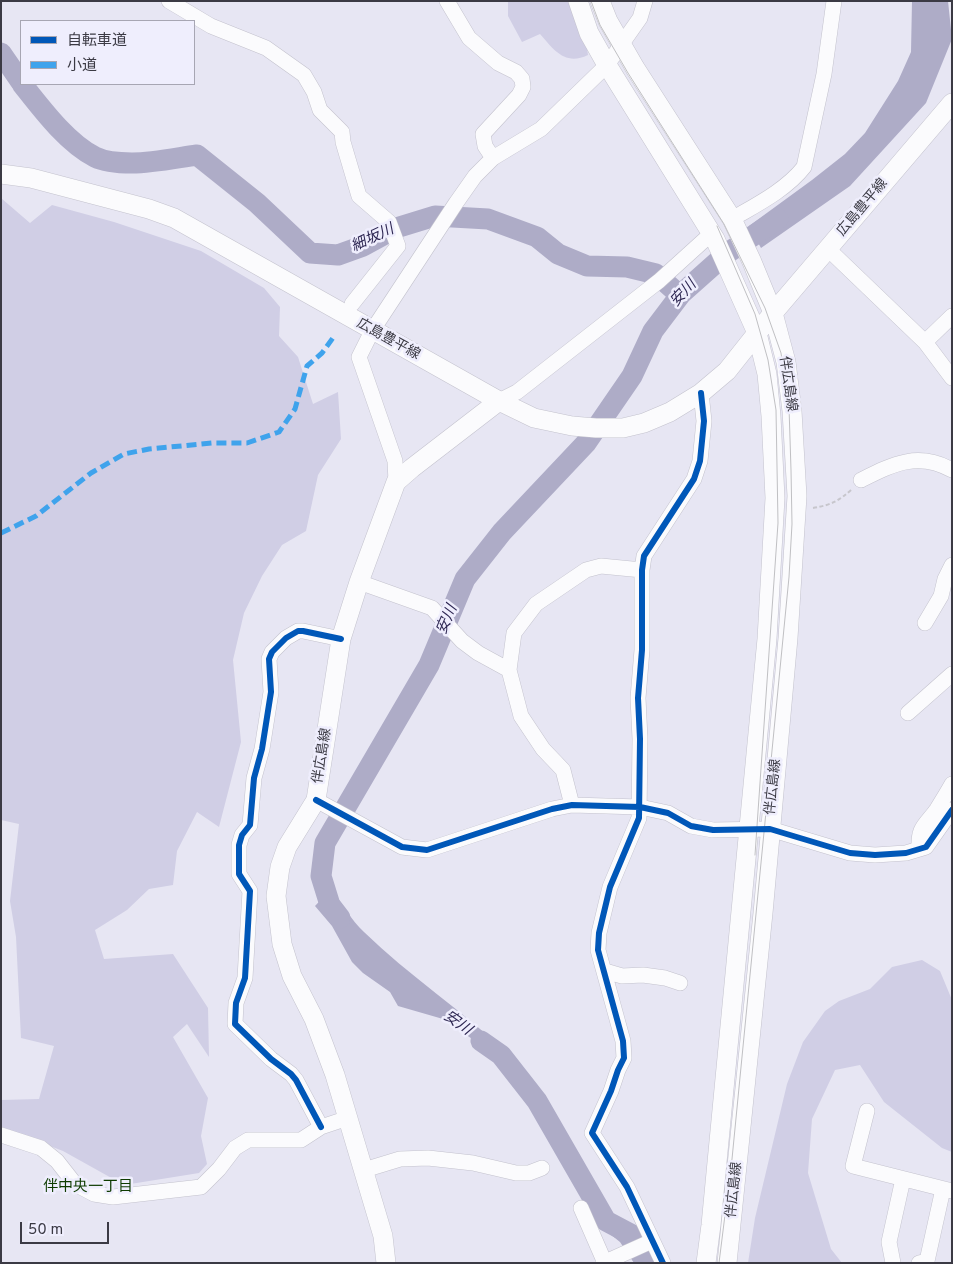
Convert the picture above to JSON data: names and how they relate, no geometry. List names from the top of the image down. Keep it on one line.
{"streets":{"main road":["広島豊平線","伴広島線"]},"crossings":[["広島豊平線","伴広島線"]],"districts":["伴中央一丁目"],"water":["細坂川","安川"],"legend":["自転車道","小道"],"scale_bar":"50 m"}
